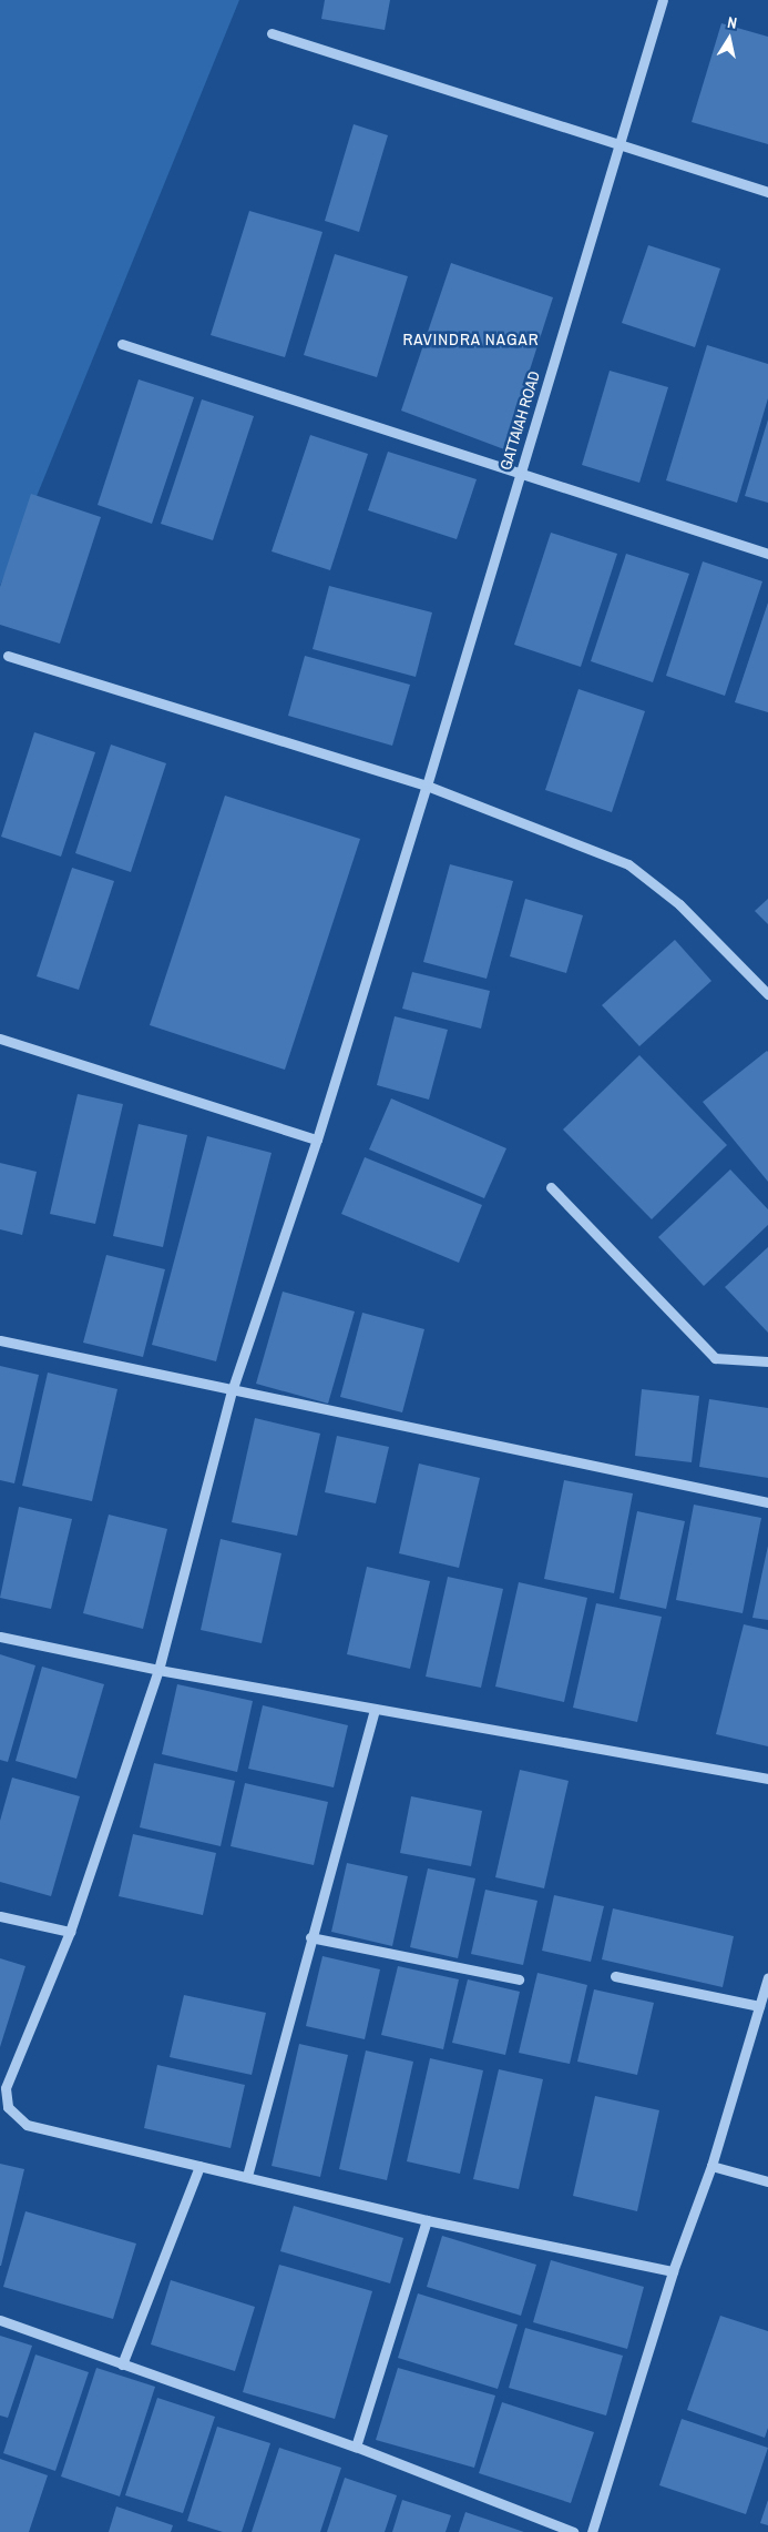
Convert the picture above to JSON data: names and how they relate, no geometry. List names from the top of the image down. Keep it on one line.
{"streets":{"street":["GATTAIAH ROAD"]},"districts":["RAVINDRA NAGAR"],"north":"top"}
